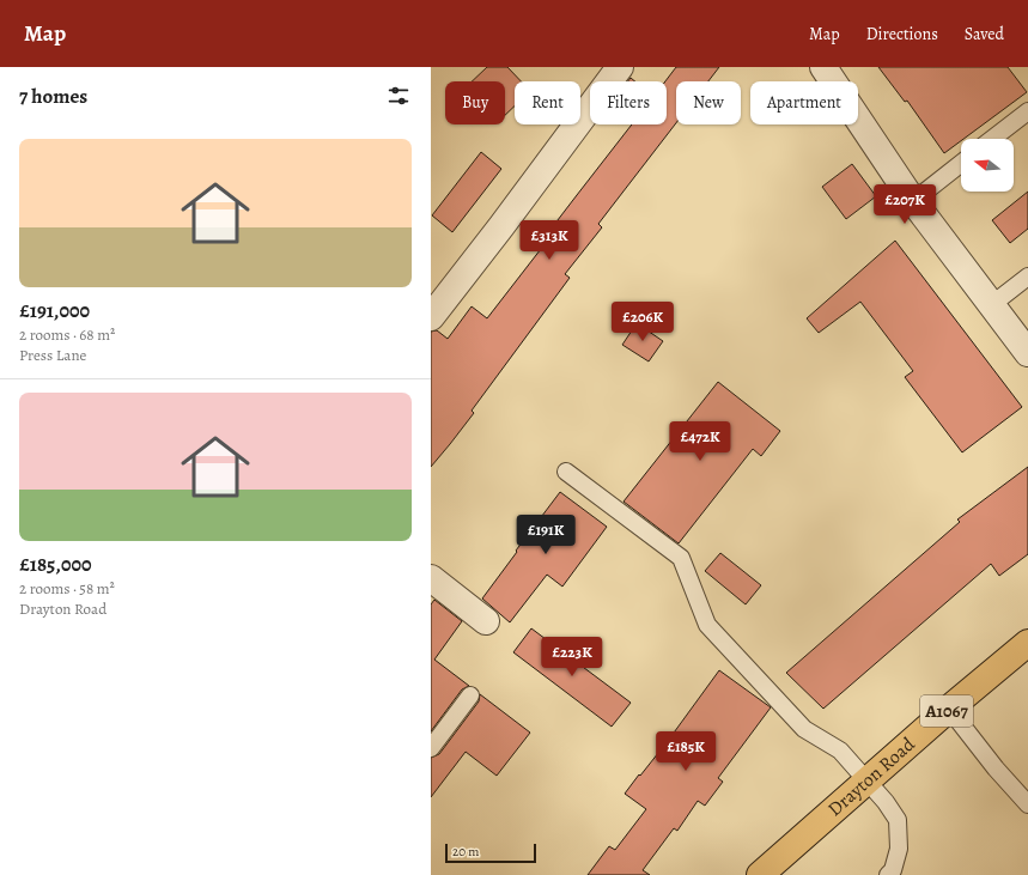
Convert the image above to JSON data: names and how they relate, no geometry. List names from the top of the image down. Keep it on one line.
{"streets":{"main road":["A1067","Drayton Road"]},"scale_bar":"20 m","north":"left","page":{"header":"Map","nav":["Map","Directions","Saved"],"heading":"7 homes","chip":["Buy","Rent","Filters","New","Apartment"],"list":[{"name":"£191,000","note":"2 rooms · 68 m² · Press Lane"},{"name":"£185,000","note":"2 rooms · 58 m² · Drayton Road"}],"price":["£207K","£313K","£206K","£472K","£191K","£223K","£185K"],"scale":"20 m"}}
